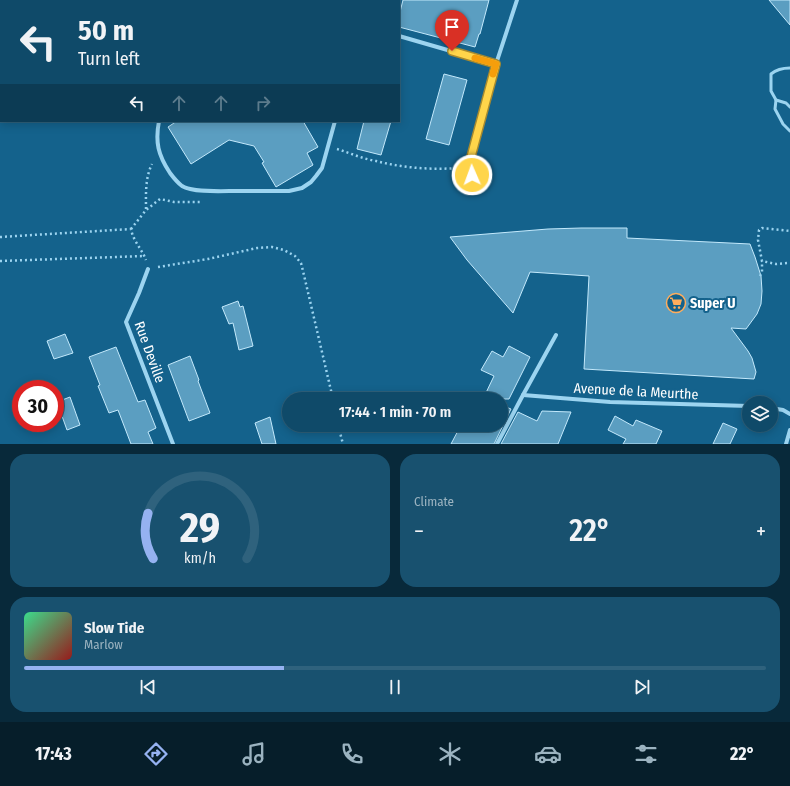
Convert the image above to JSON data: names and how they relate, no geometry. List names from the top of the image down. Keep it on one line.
{"streets":{"street":["Rue Deville","Avenue de la Meurthe"]},"places":{"supermarket":["Super U"]},"page":{"turn":["50 m","Turn left"],"limit":"30","trip":"17:44 · 1 min · 70 m","tile":"Climate","heat":["−","22°","+"],"song":["Slow Tide","Marlow"],"tabs":["17:43","22°"],"gauge":["29","km/h"]}}
